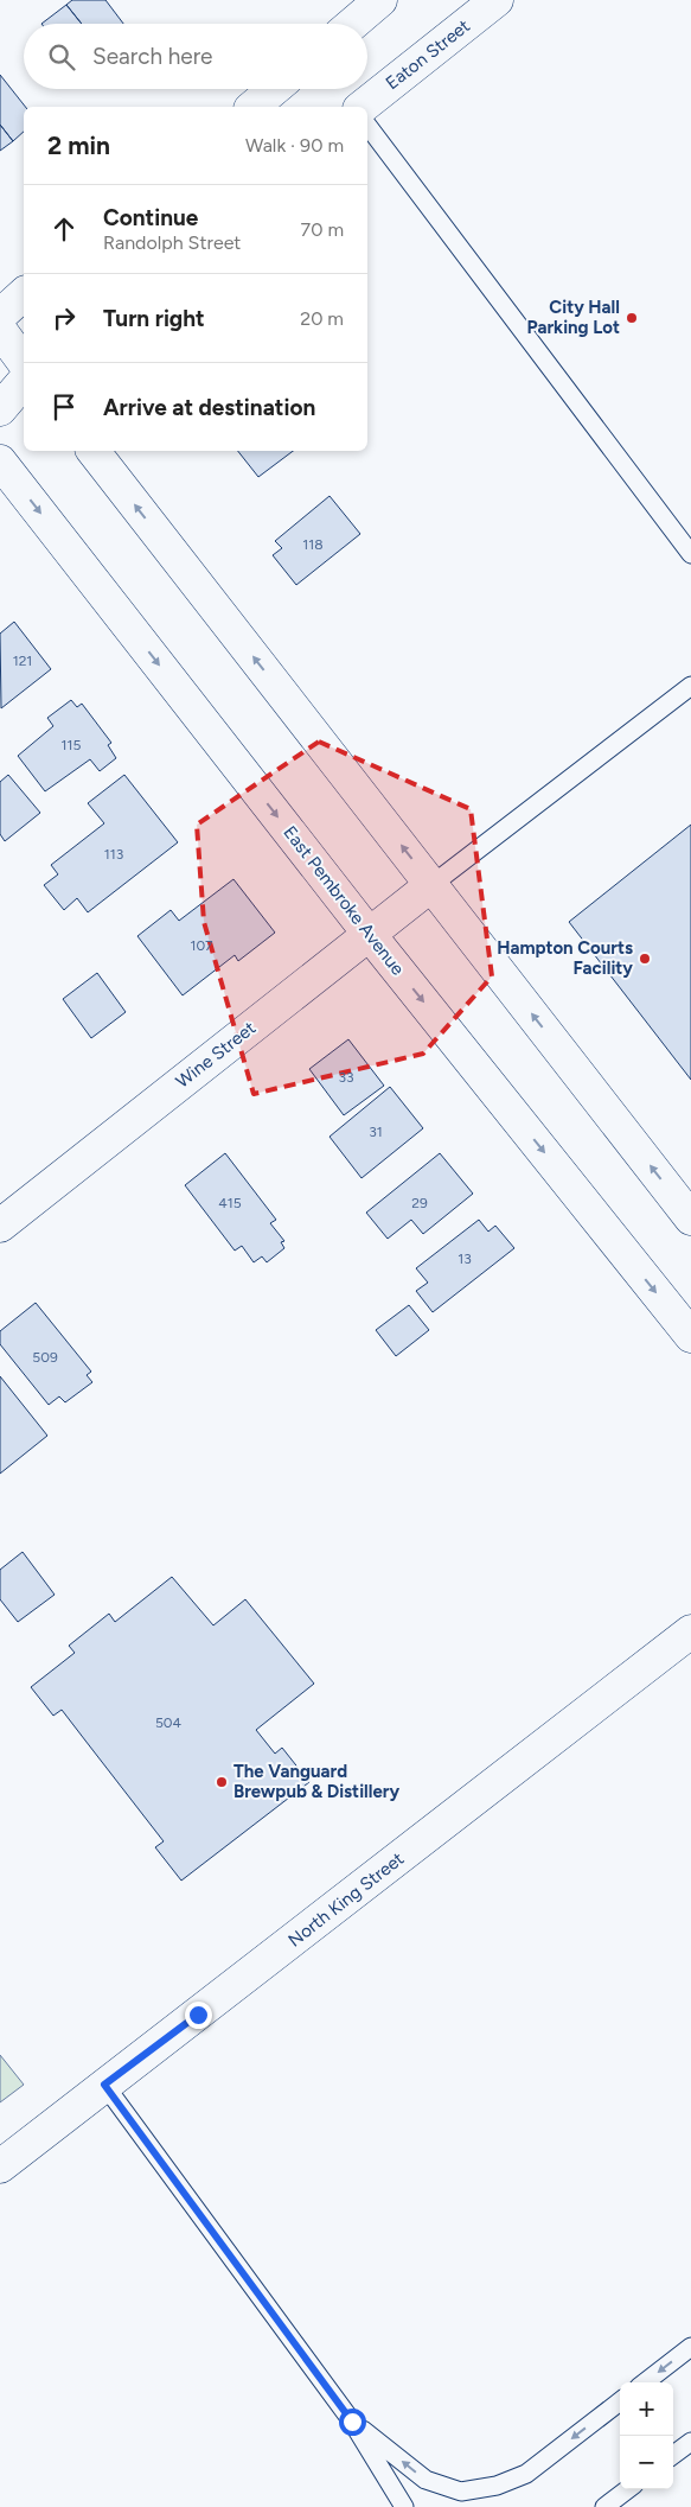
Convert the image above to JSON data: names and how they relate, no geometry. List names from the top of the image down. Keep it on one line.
{"streets":{"main road":["Eaton Street","East Pembroke Avenue","Wine Street","North King Street"]},"crossings":[["East Pembroke Avenue","Wine Street"]],"places":["City Hall Parking Lot","Hampton Courts Facility","The Vanguard Brewpub & Distillery"],"house_numbers":["118","121","115","113","107","33","31","415","29","13","509","504"],"page":{"search":"Search here","heading":["2 min","Walk · 90 m"],"list":[["Continue","Randolph Street","70 m"],["Turn right","20 m"],"Arrive at destination"],"map_buttons":["+","−"]}}
